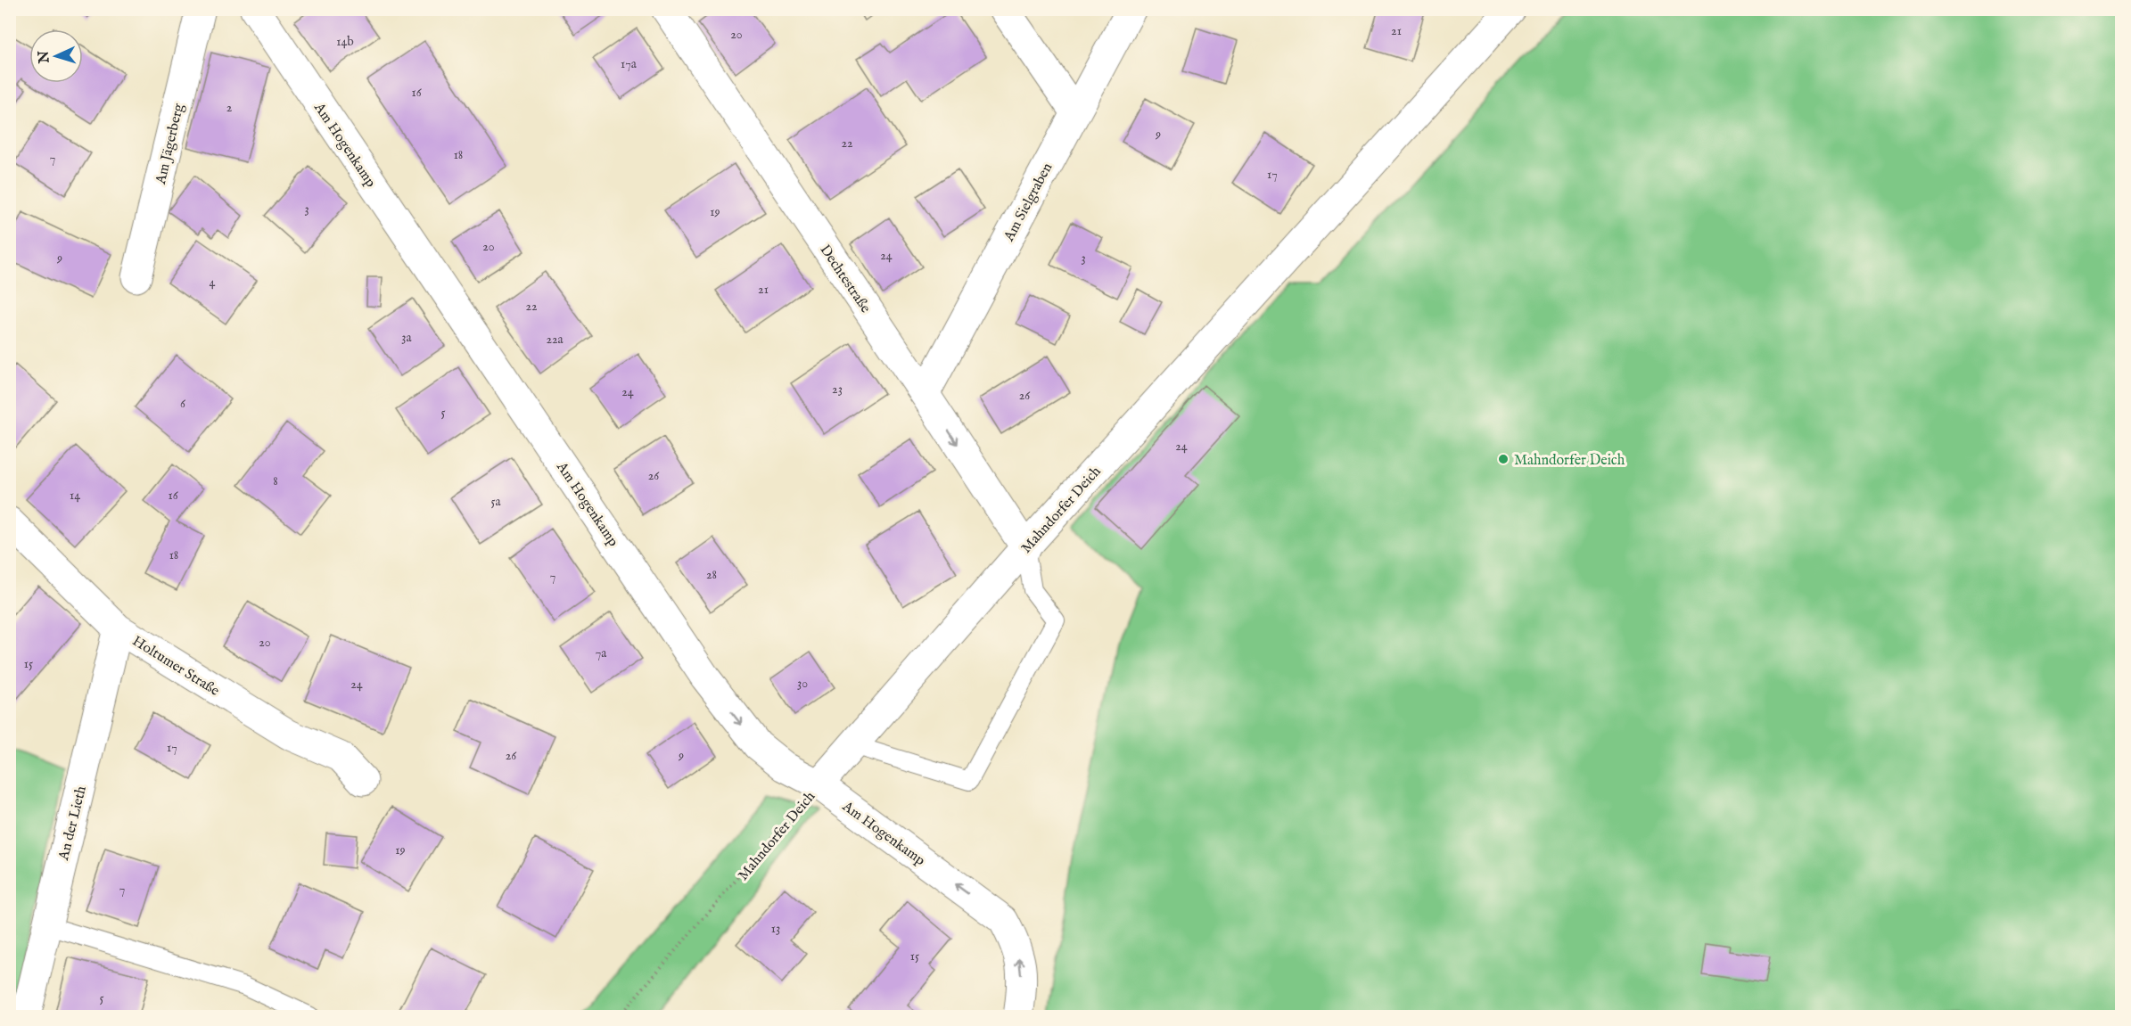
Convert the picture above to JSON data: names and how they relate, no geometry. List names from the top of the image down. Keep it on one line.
{"streets":{"street":["Am Jägerberg","Am Hogenkamp","Am Sielgraben","Dechtestraße","Mahndorfer Deich","Holtumer Straße","An der Lieth"]},"crossings":[["Am Hogenkamp","Mahndorfer Deich"],["Am Sielgraben","Dechtestraße"],["Dechtestraße","Mahndorfer Deich"],["Holtumer Straße","An der Lieth"]],"places":["Mahndorfer Deich"],"house_numbers":["21","20","14b","17a","16","2","9","22","18","7","17","3","19","20","24","9","3","4","21","22","3a","22a","23","24","26","6","5","24","26","8","14","16","5a","18","28","7","20","7a","15","30","24","17","26","9","19","7","13","15","5"],"north":"left"}
